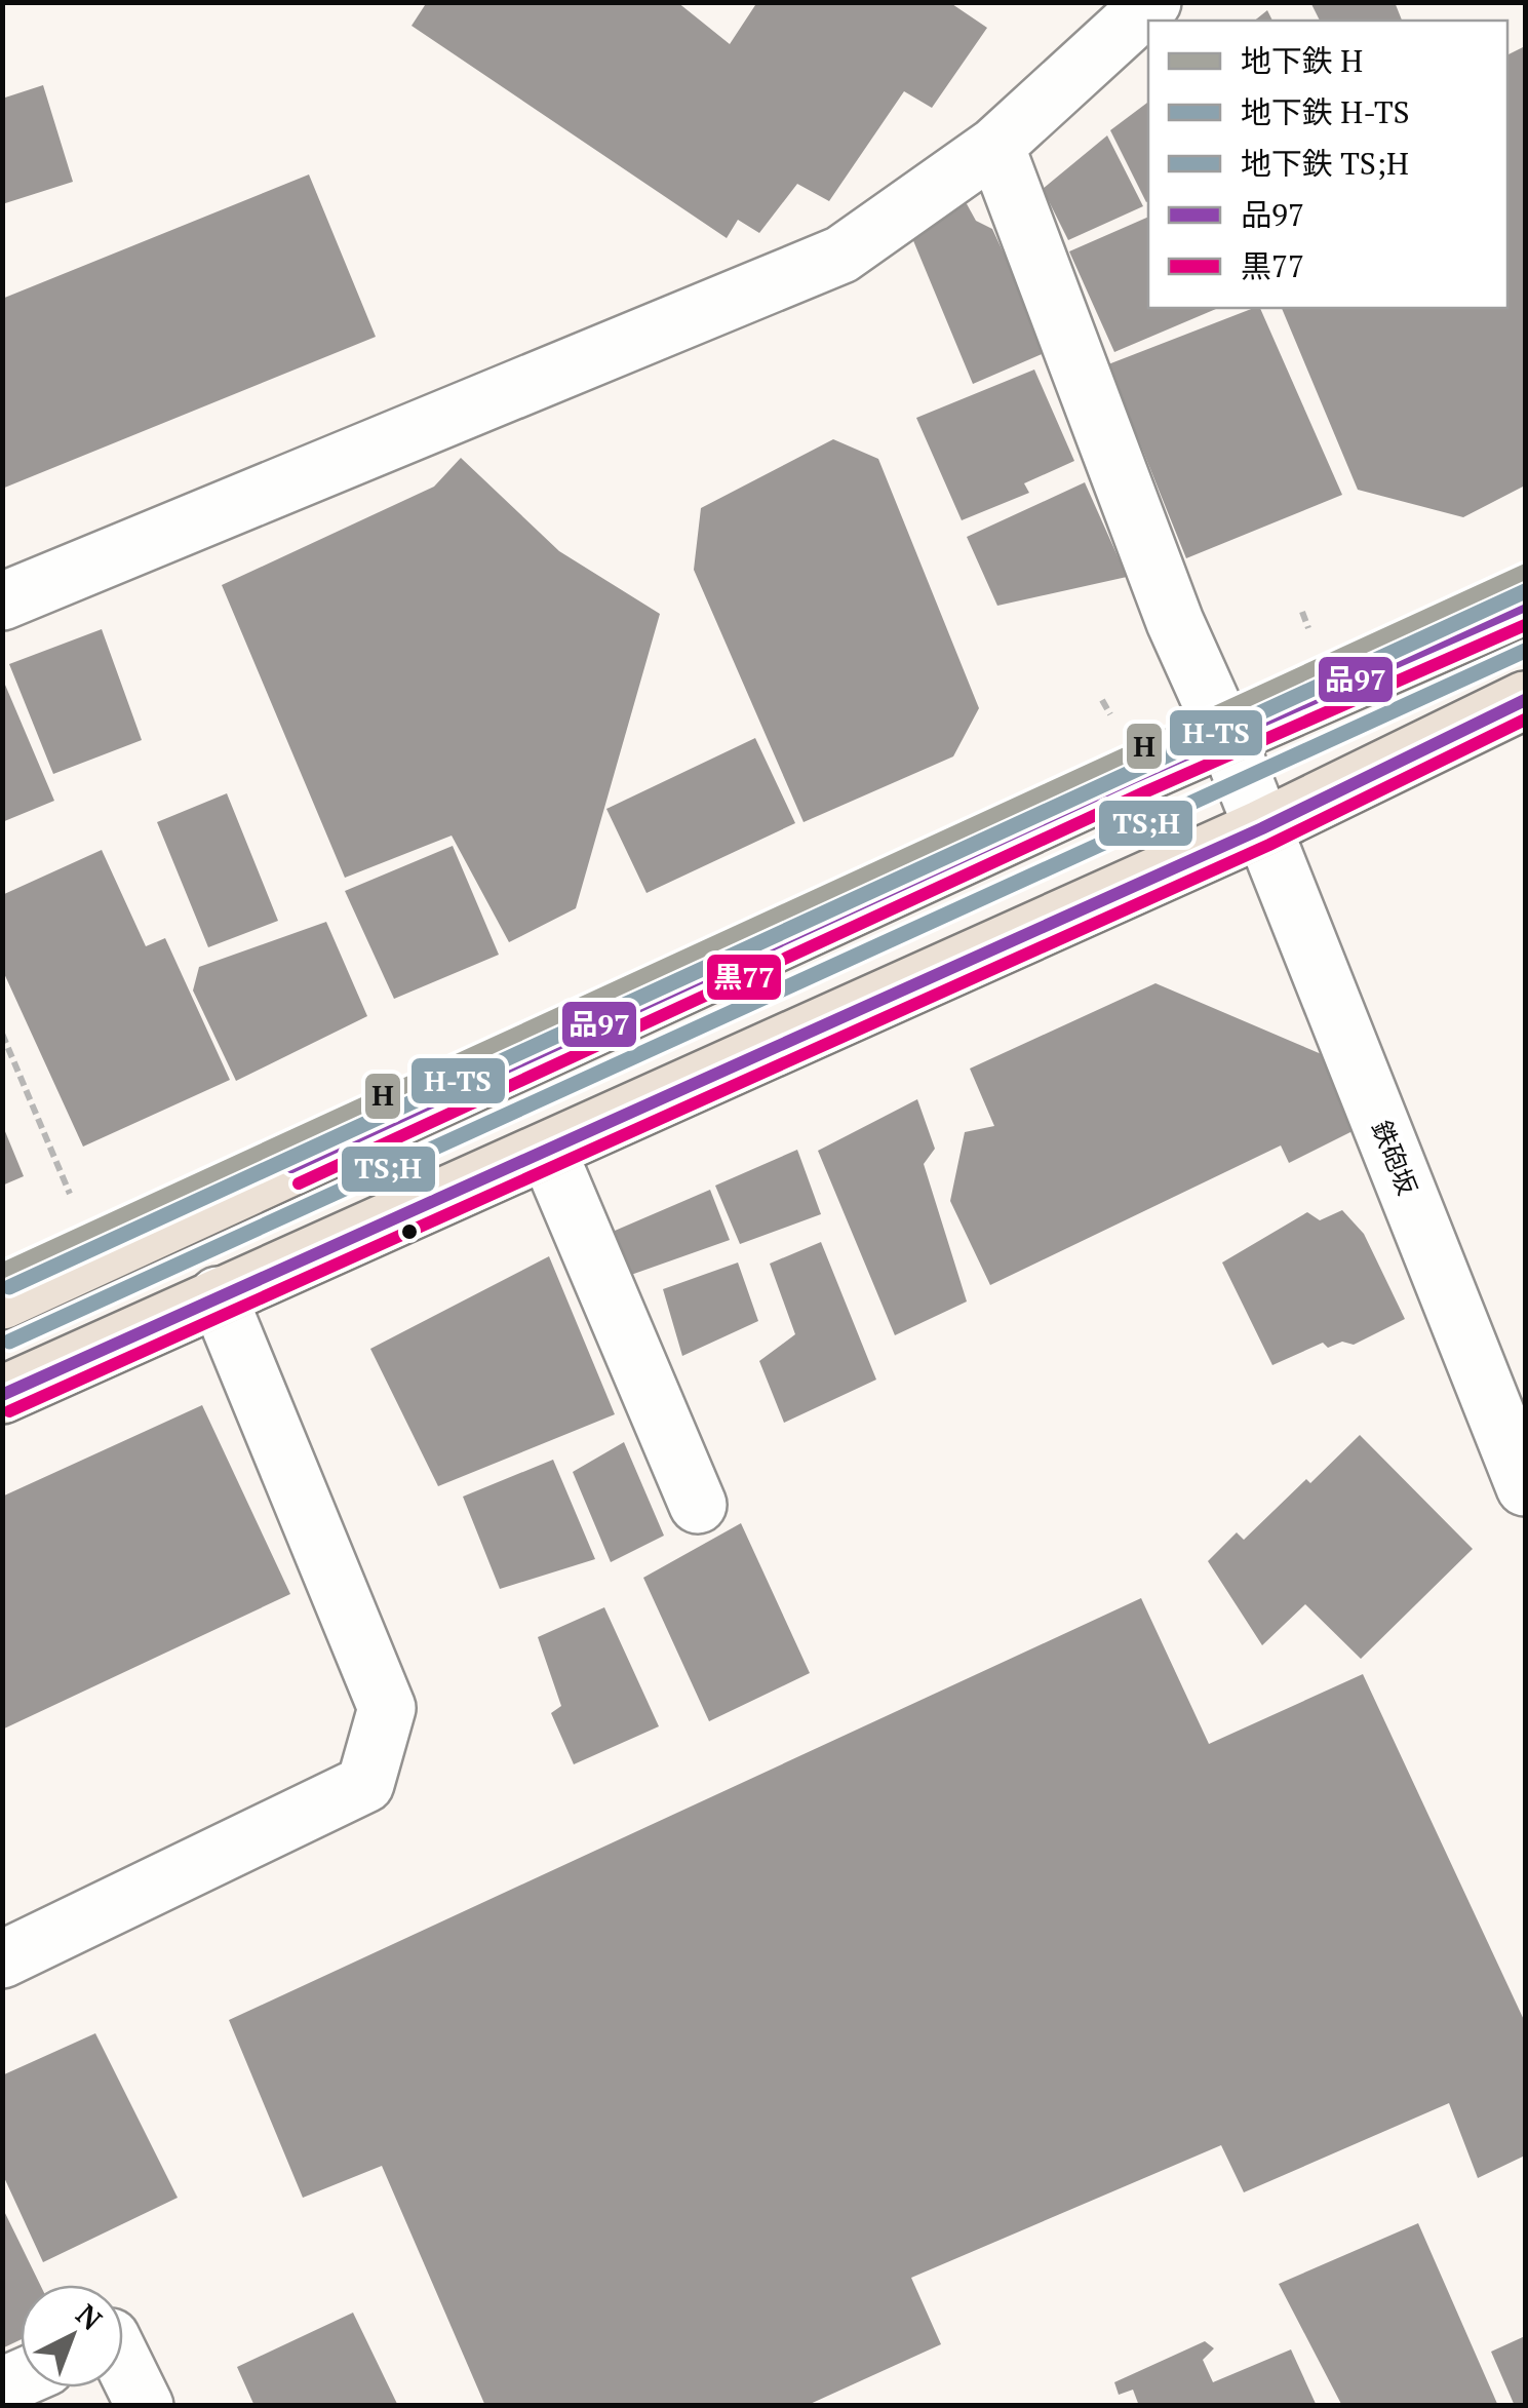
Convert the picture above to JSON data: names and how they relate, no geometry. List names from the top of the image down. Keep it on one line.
{"streets":{"street":["鉄砲坂"]},"lines":["metro line H","metro line H-TS","transit line 品97","transit line 黒77","metro line TS;H"],"legend":["地下鉄 H","地下鉄 H-TS","地下鉄 TS;H","品97","黒77"],"north":"top right"}
